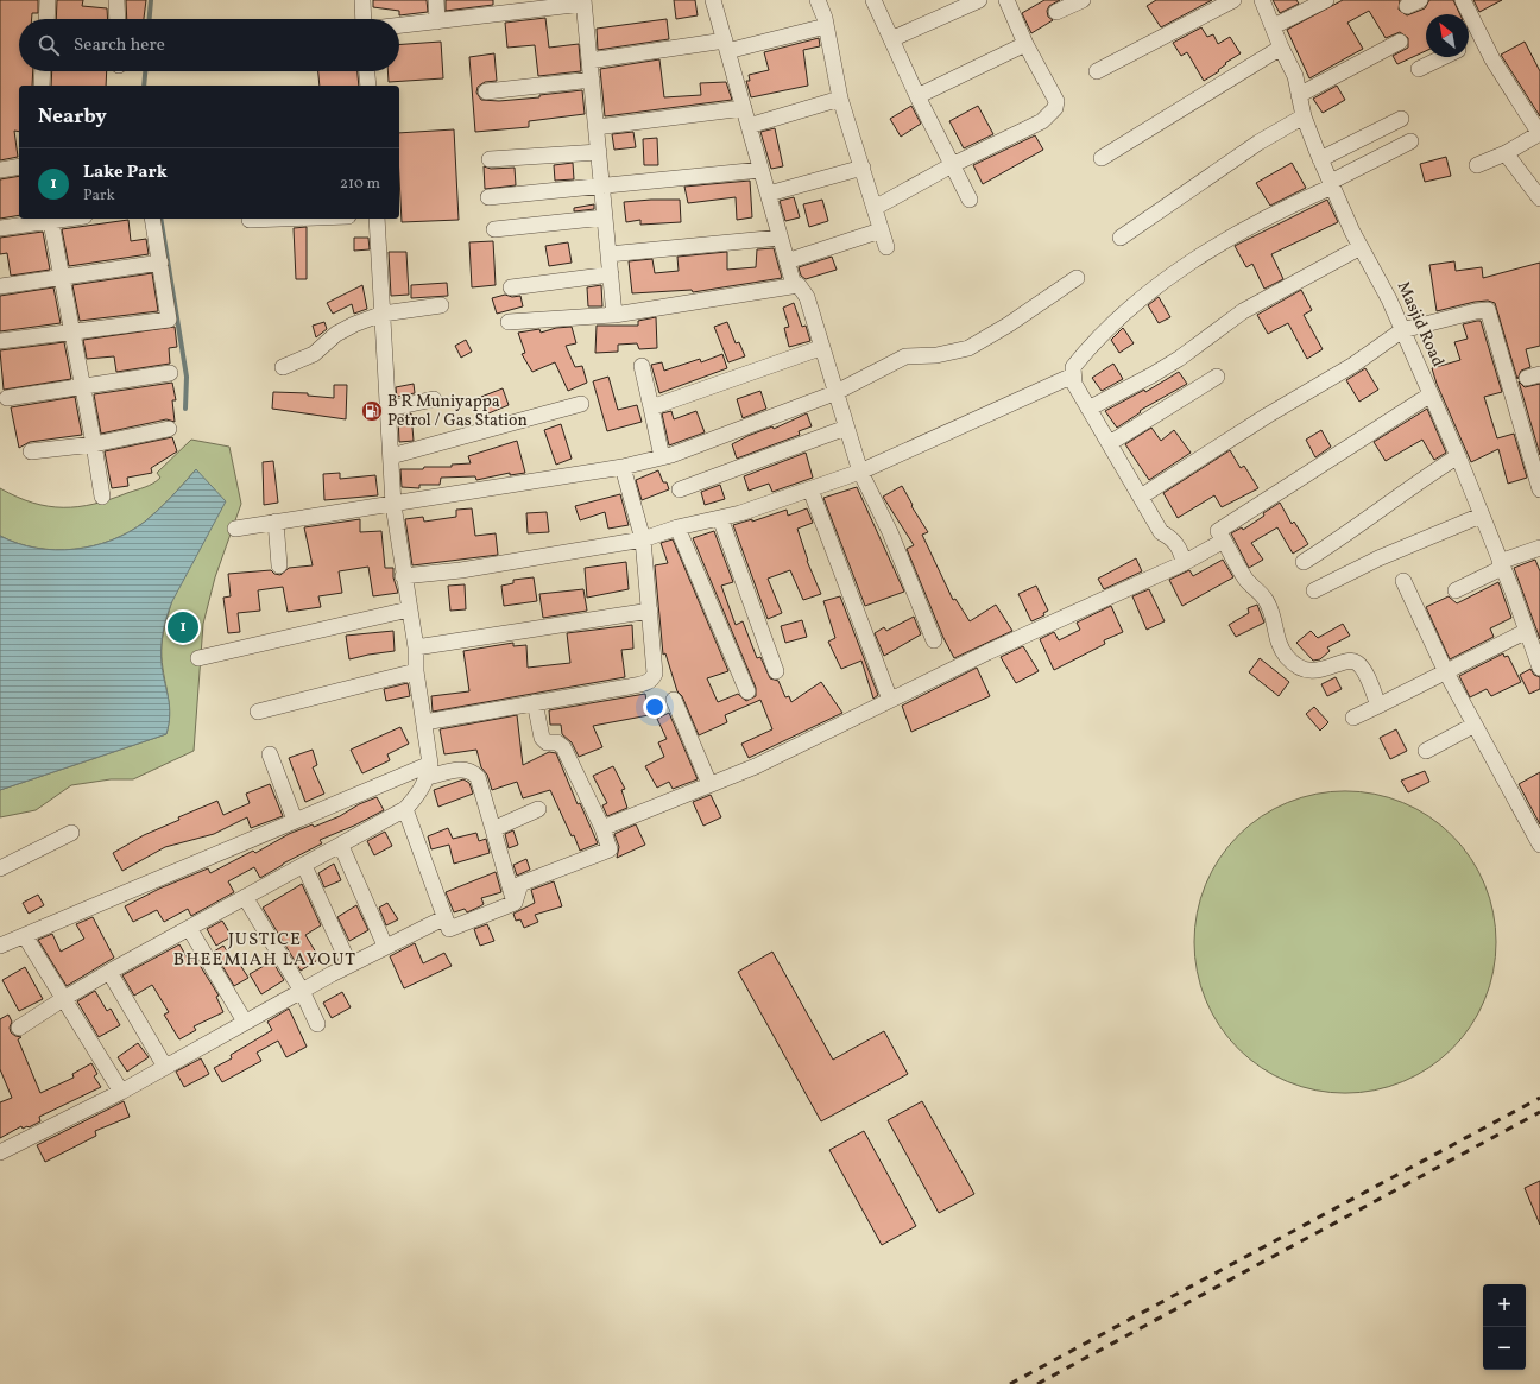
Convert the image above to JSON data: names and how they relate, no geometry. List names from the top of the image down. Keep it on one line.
{"streets":{"street":["Masjid Road"]},"districts":["JUSTICE BHEEMIAH LAYOUT"],"places":{"fuel station":["B R Muniyappa Petrol / Gas Station"]},"north":"top left","page":{"search":"Search here","heading":"Nearby","list":[{"mark":"1","name":"Lake Park","note":"Park","value":"210 m"}],"pins":"1","map_buttons":["+","−"]}}
